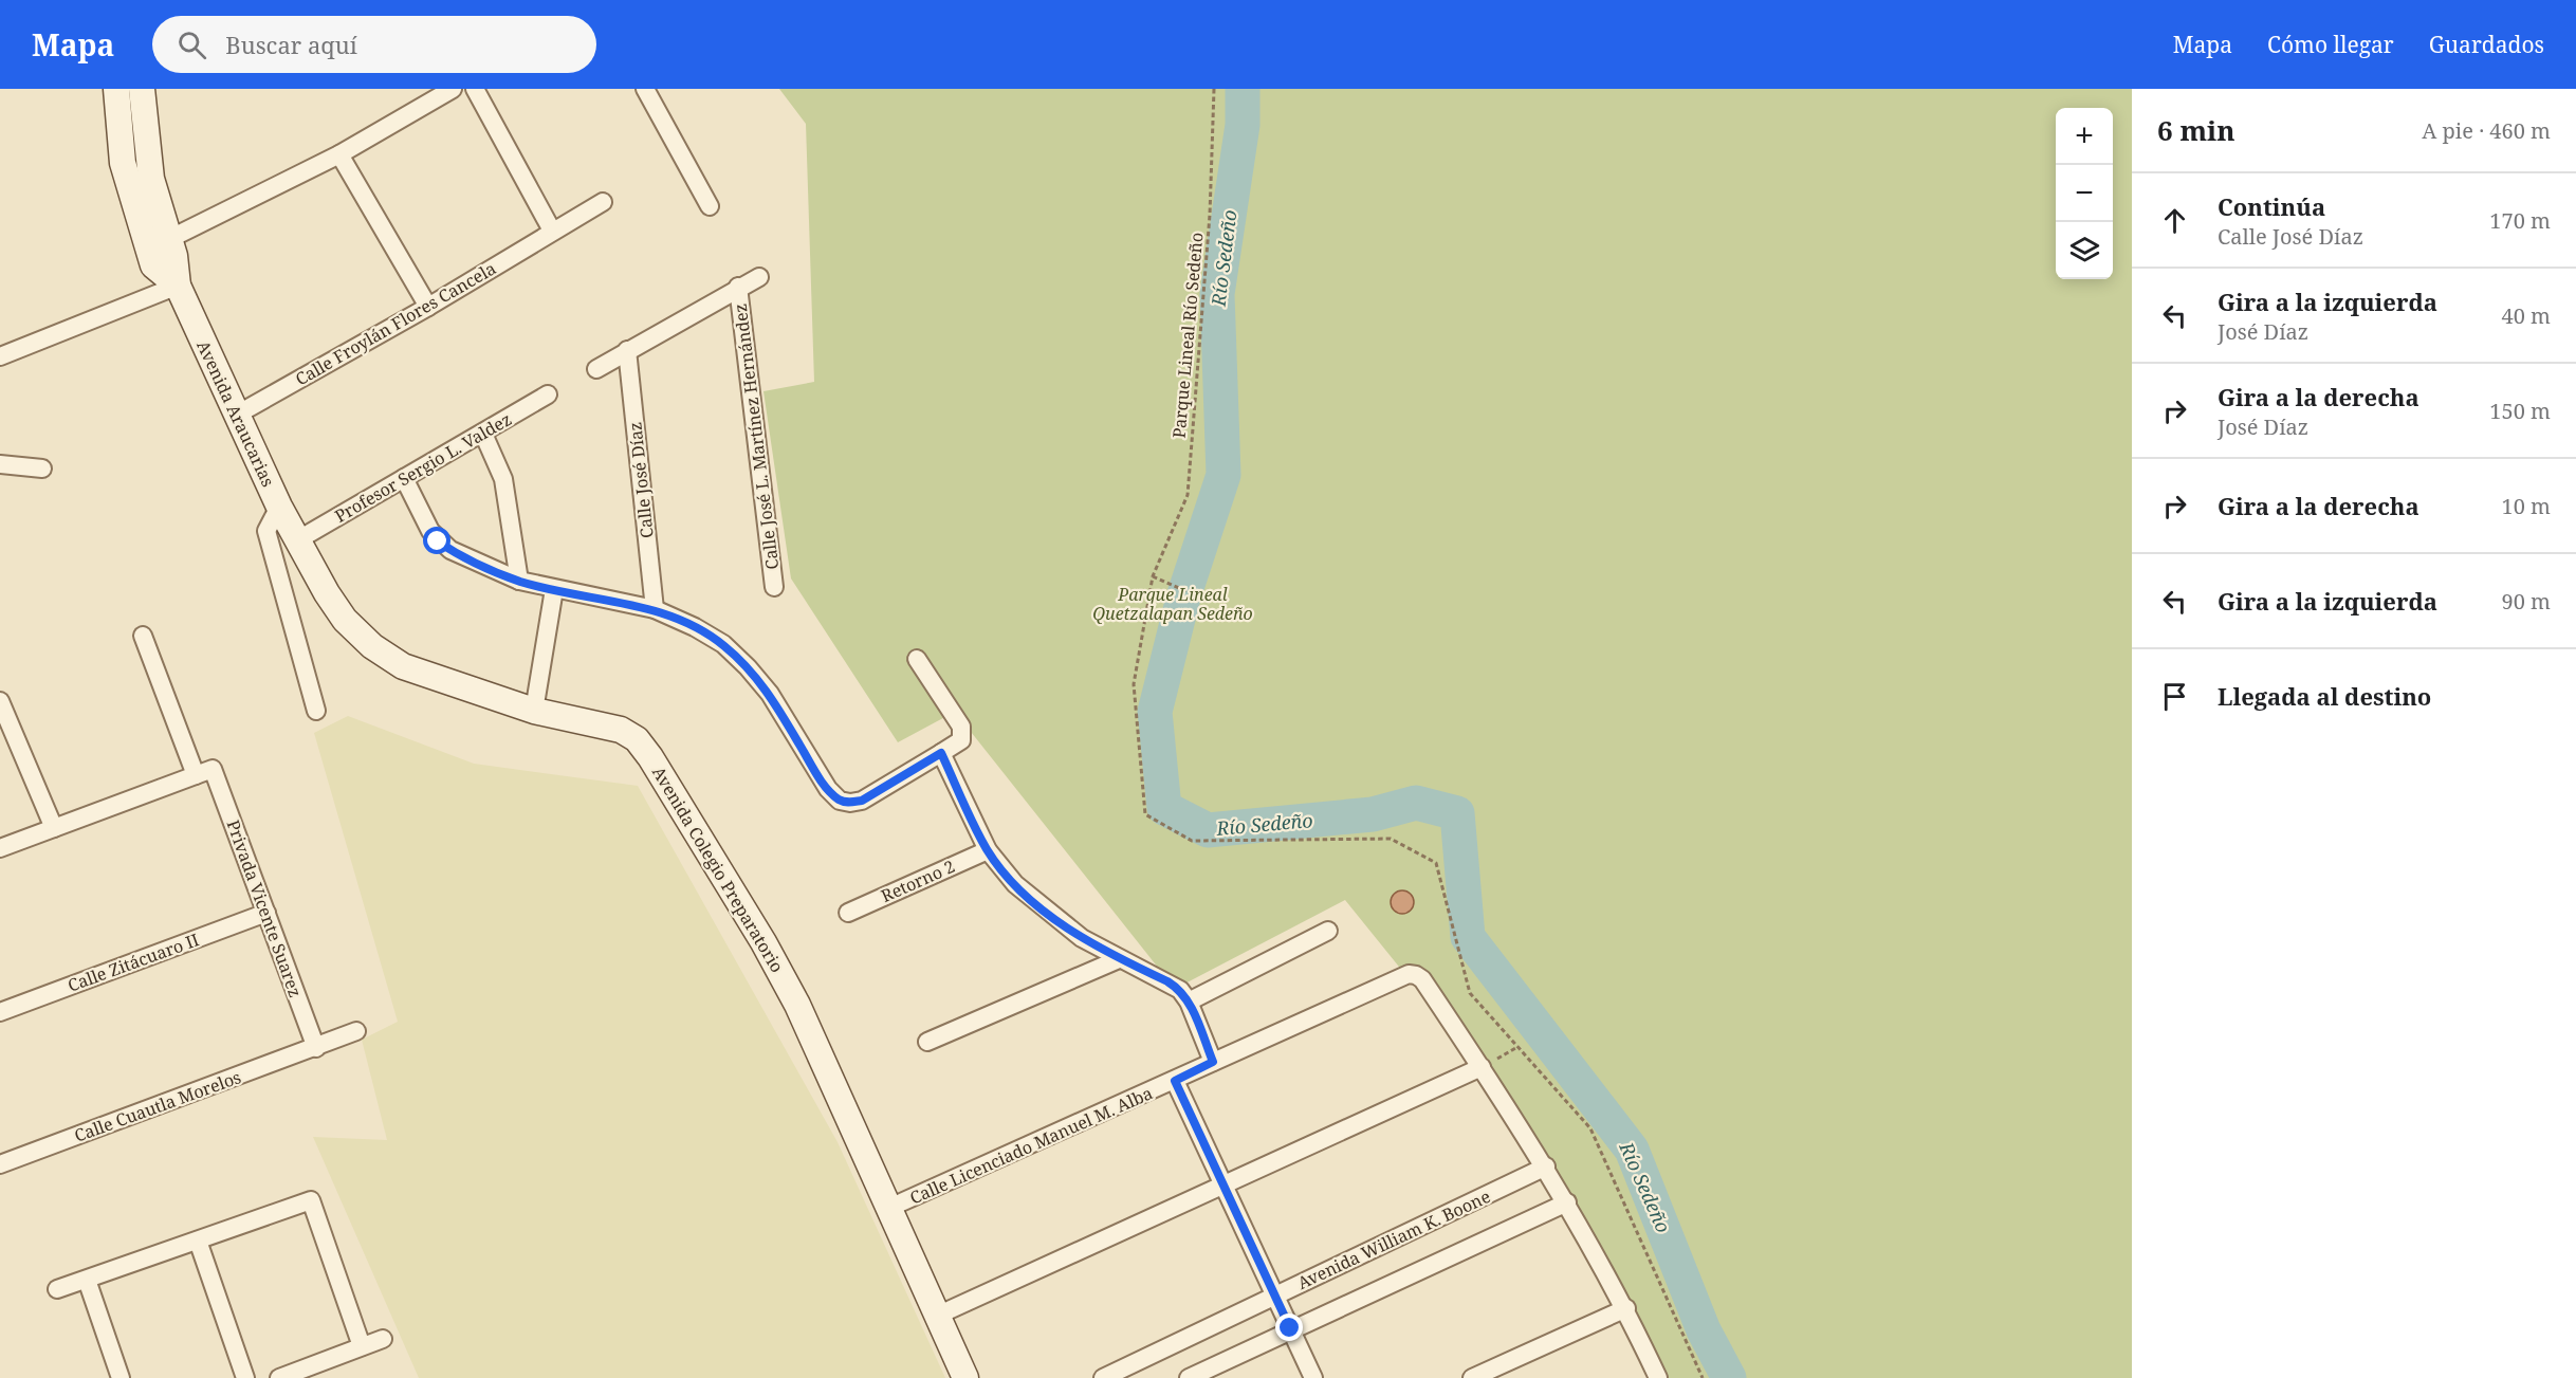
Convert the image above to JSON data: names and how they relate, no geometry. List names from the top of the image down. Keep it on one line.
{"streets":{"street":["Calle Froylán Flores Cancela","Avenida Araucarias","Calle José L. Martínez Hernández","Profesor Sergio L. Valdez","Calle José Díaz","Avenida Colegio Preparatorio","Retorno 2","Privada Vicente Suarez","Calle Zitácuaro II","Calle Cuautla Morelos","Calle Licenciado Manuel M. Alba","Avenida William K. Boone"],"path":["Parque Lineal Río Sedeño"]},"crossings":[["Calle Froylán Flores Cancela","Avenida Araucarias"],["Avenida Araucarias","Profesor Sergio L. Valdez"],["Avenida Araucarias","Avenida Colegio Preparatorio"],["Profesor Sergio L. Valdez","Avenida Colegio Preparatorio"],["Avenida Colegio Preparatorio","Calle Licenciado Manuel M. Alba"],["Privada Vicente Suarez","Calle Zitácuaro II"],["Privada Vicente Suarez","Calle Cuautla Morelos"]],"water":["Río Sedeño"],"parks":["Parque Lineal Quetzalapan Sedeño"],"page":{"header":"Mapa","search":"Buscar aquí","nav":["Mapa","Cómo llegar","Guardados"],"heading":["6 min","A pie · 460 m"],"map_buttons":["+","−"],"list":[["Continúa","Calle José Díaz","170 m"],["Gira a la izquierda","José Díaz","40 m"],["Gira a la derecha","José Díaz","150 m"],["Gira a la derecha","10 m"],["Gira a la izquierda","90 m"],"Llegada al destino"]}}
